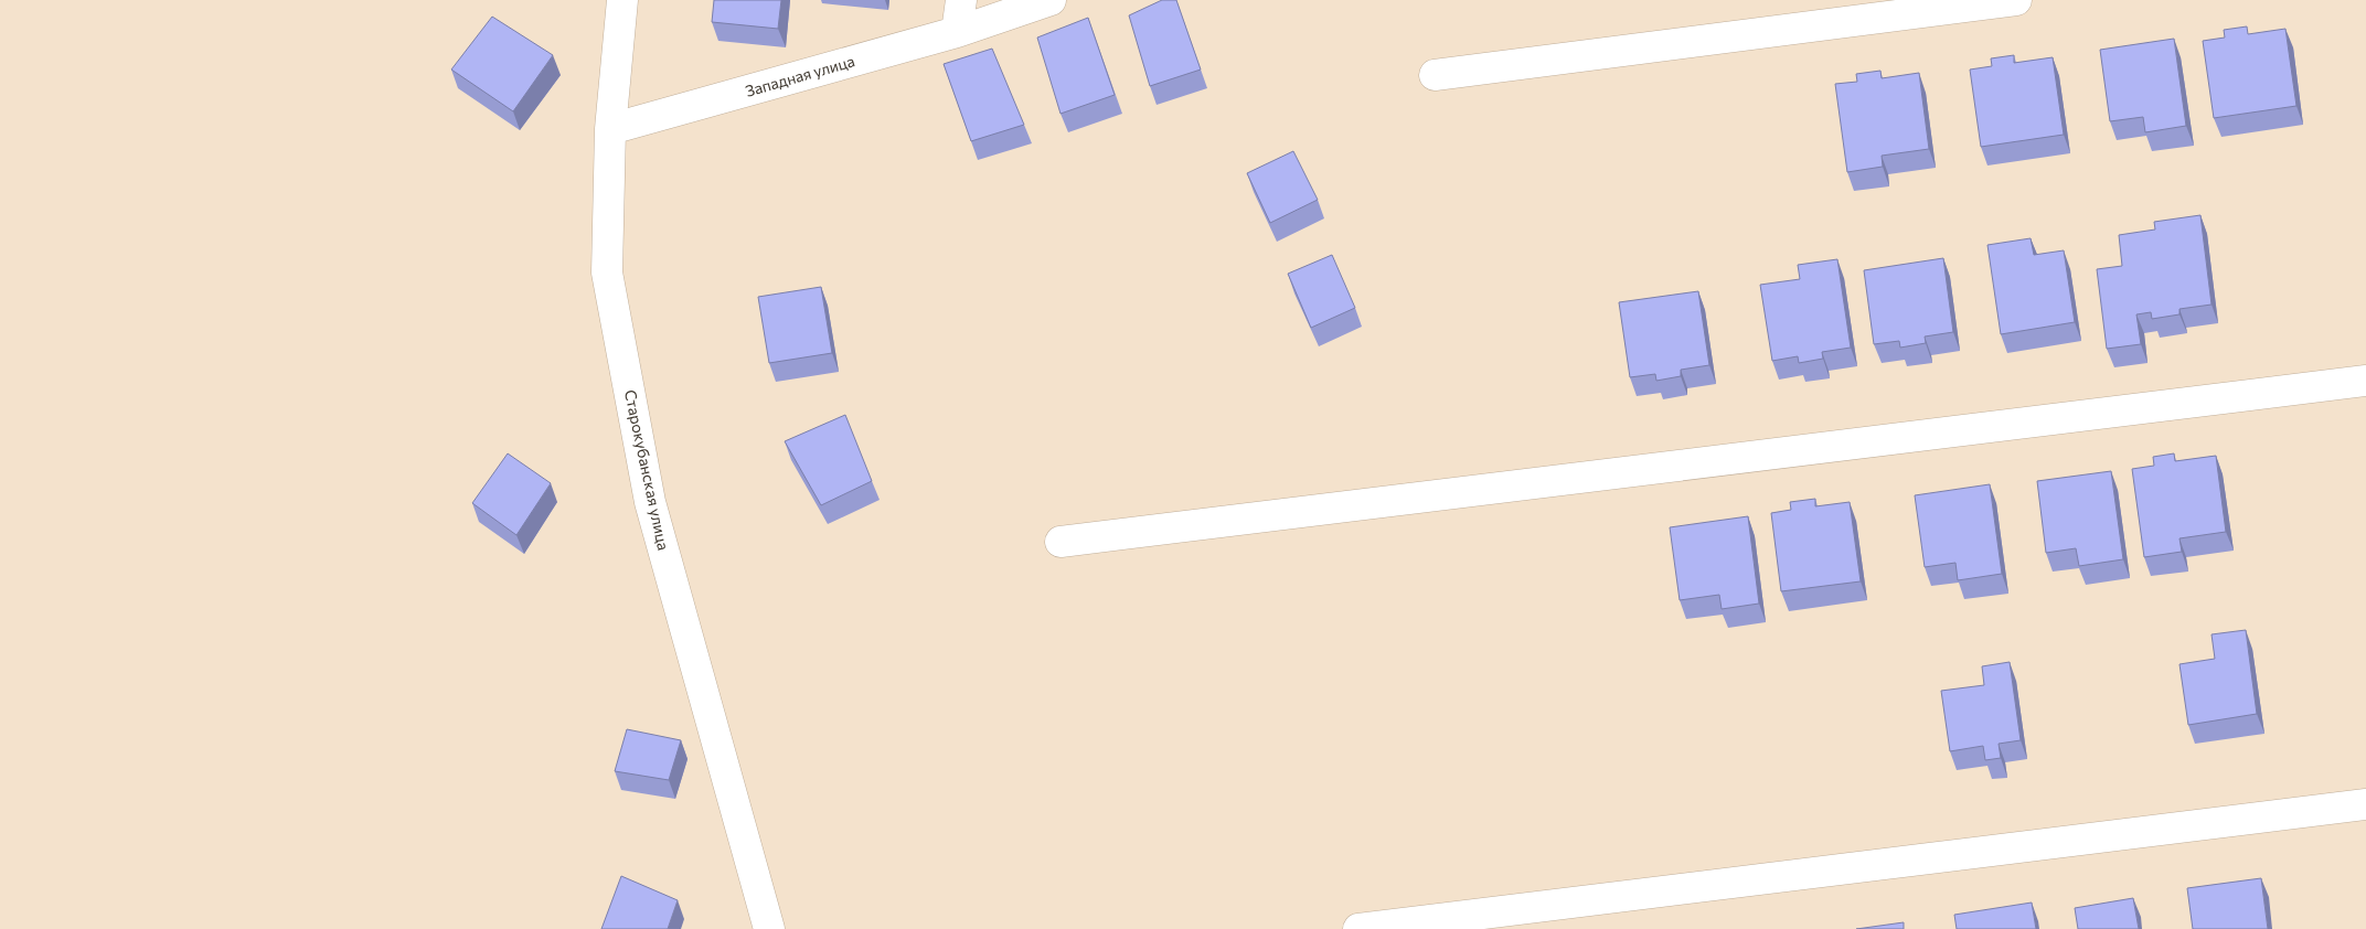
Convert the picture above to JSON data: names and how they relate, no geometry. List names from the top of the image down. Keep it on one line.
{"streets":{"street":["Западная улица","Старокубанская улица"]},"crossings":[["Западная улица","Старокубанская улица"]]}
